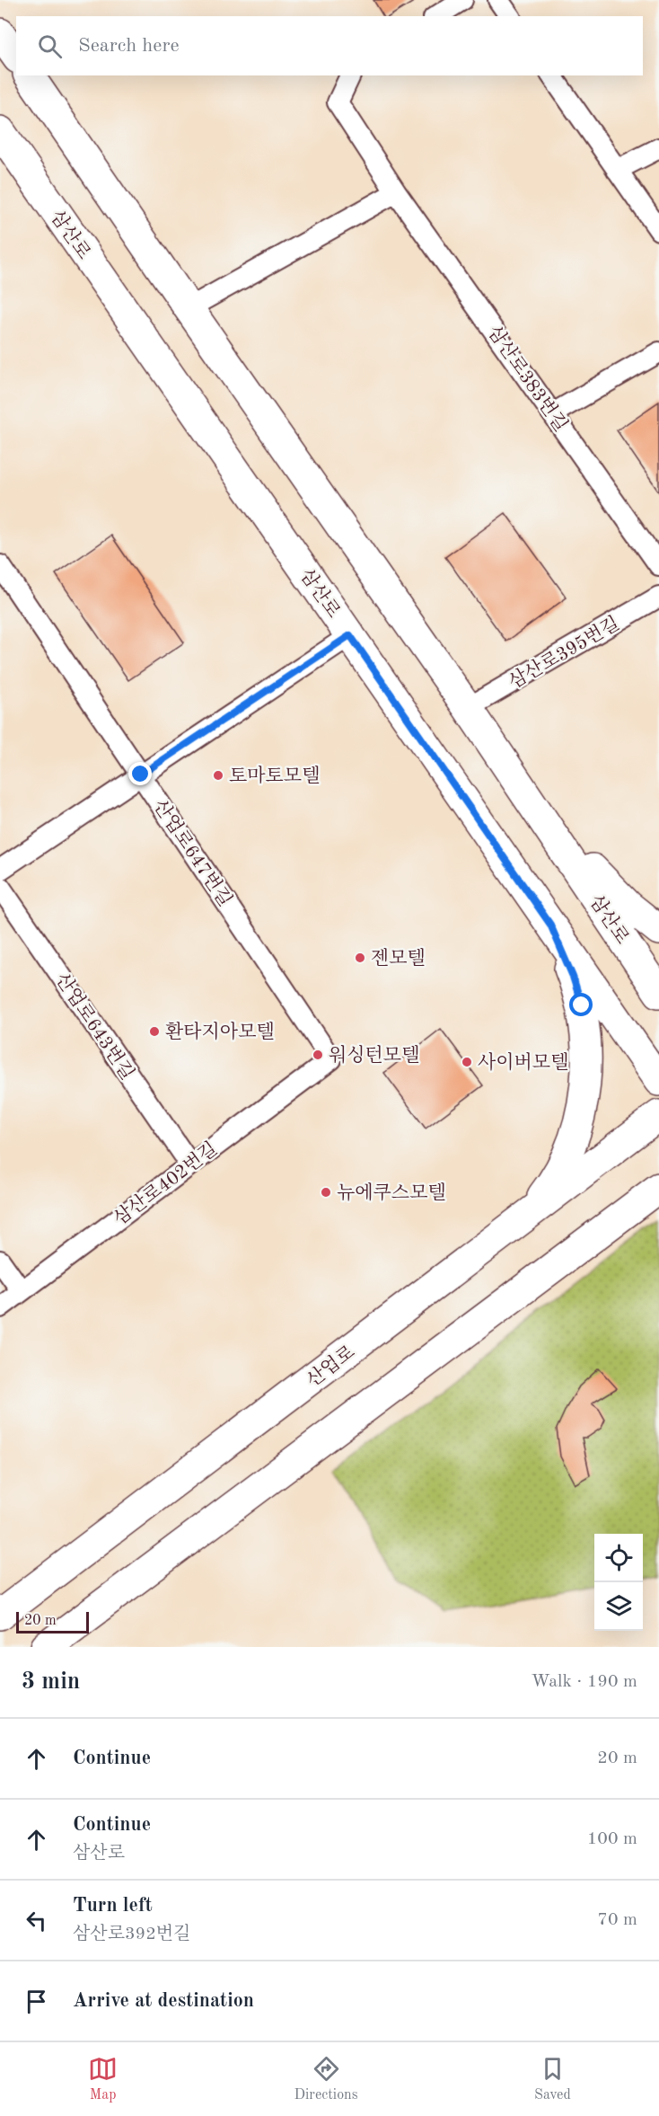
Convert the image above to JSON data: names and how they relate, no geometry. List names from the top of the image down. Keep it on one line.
{"streets":{"main road":["삼산로","산업로"],"street":["삼산로383번길","삼산로395번길","산업로647번길","산업로643번길","삼산로402번길"]},"crossings":[["삼산로","삼산로395번길"],["산업로647번길","삼산로402번길"],["산업로643번길","삼산로402번길"]],"places":["토마토모텔","젠모텔","환타지아모텔","워싱턴모텔","사이버모텔","뉴에쿠스모텔"],"scale_bar":"20 m","page":{"search":"Search here","scale":"20 m","heading":["3 min","Walk · 190 m"],"list":[["Continue","20 m"],["Continue","삼산로","100 m"],["Turn left","삼산로392번길","70 m"],"Arrive at destination"],"nav":["Map","Directions","Saved"]}}
